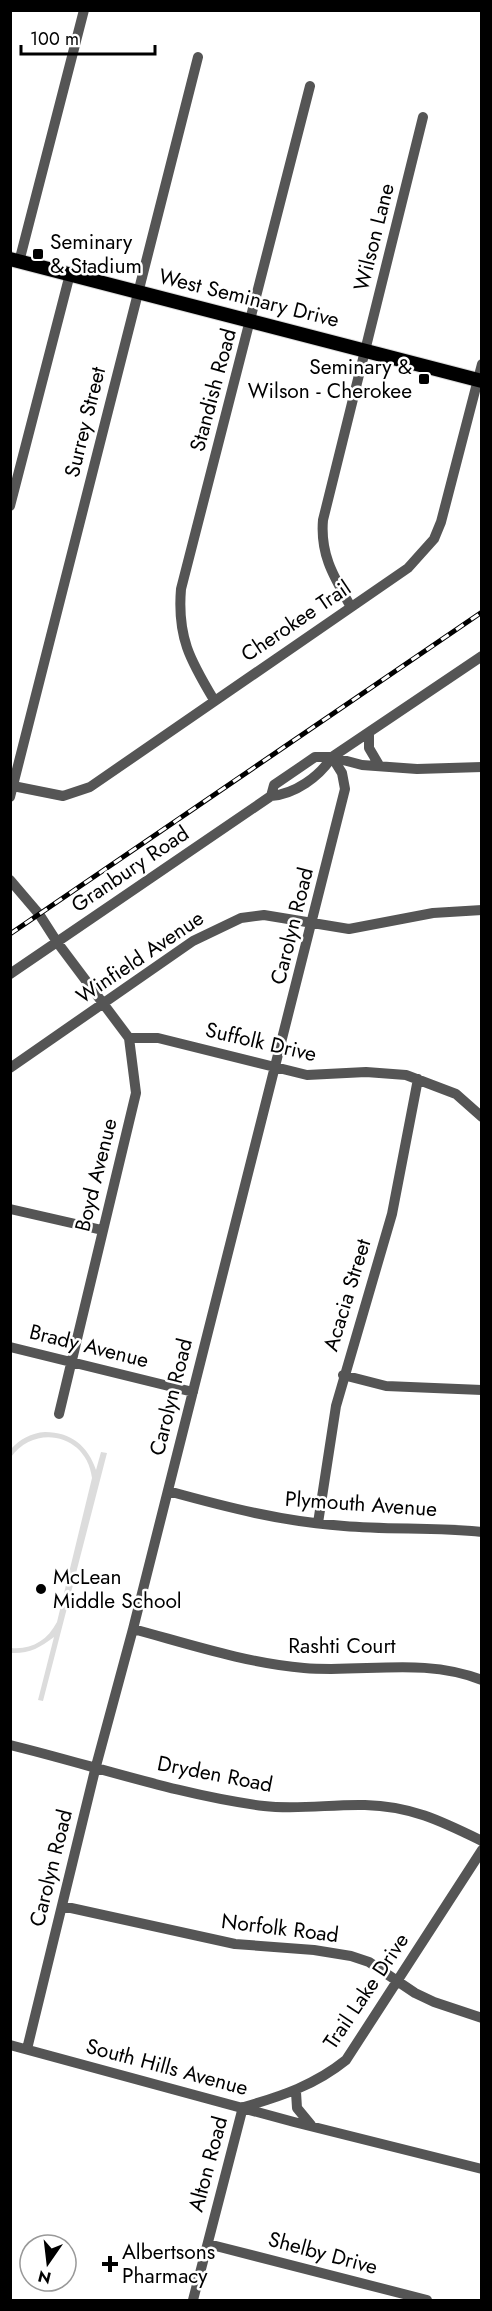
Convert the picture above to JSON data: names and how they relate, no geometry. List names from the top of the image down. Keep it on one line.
{"streets":{"main road":["West Seminary Drive"],"street":["Wilson Lane","Standish Road","Surrey Street","Cherokee Trail","Granbury Road","Carolyn Road","Winfield Avenue","Suffolk Drive","Boyd Avenue","Acacia Street","Brady Avenue","Plymouth Avenue","Rashti Court","Dryden Road","Norfolk Road","Trail Lake Drive","South Hills Avenue","Alton Road","Shelby Drive"]},"crossings":[["Wilson Lane","West Seminary Drive"],["Wilson Lane","Cherokee Trail"],["West Seminary Drive","Standish Road"],["West Seminary Drive","Surrey Street"],["West Seminary Drive","Cherokee Trail"],["Standish Road","Cherokee Trail"],["Surrey Street","Cherokee Trail"],["Granbury Road","Carolyn Road"],["Carolyn Road","Winfield Avenue"],["Carolyn Road","Suffolk Drive"],["Carolyn Road","Brady Avenue"],["Carolyn Road","Plymouth Avenue"],["Carolyn Road","Rashti Court"],["Carolyn Road","Dryden Road"],["Carolyn Road","Norfolk Road"],["Carolyn Road","South Hills Avenue"],["Suffolk Drive","Boyd Avenue"],["Suffolk Drive","Acacia Street"],["Boyd Avenue","Brady Avenue"],["Acacia Street","Plymouth Avenue"],["Norfolk Road","Trail Lake Drive"],["Trail Lake Drive","South Hills Avenue"],["Trail Lake Drive","Alton Road"],["South Hills Avenue","Alton Road"],["Alton Road","Shelby Drive"]],"places":{"transit":["Seminary & Stadium","Seminary & Wilson - Cherokee"],"other":["McLean Middle School"],"health":["Albertsons Pharmacy"]},"scale_bar":"100 m","north":"bottom"}
